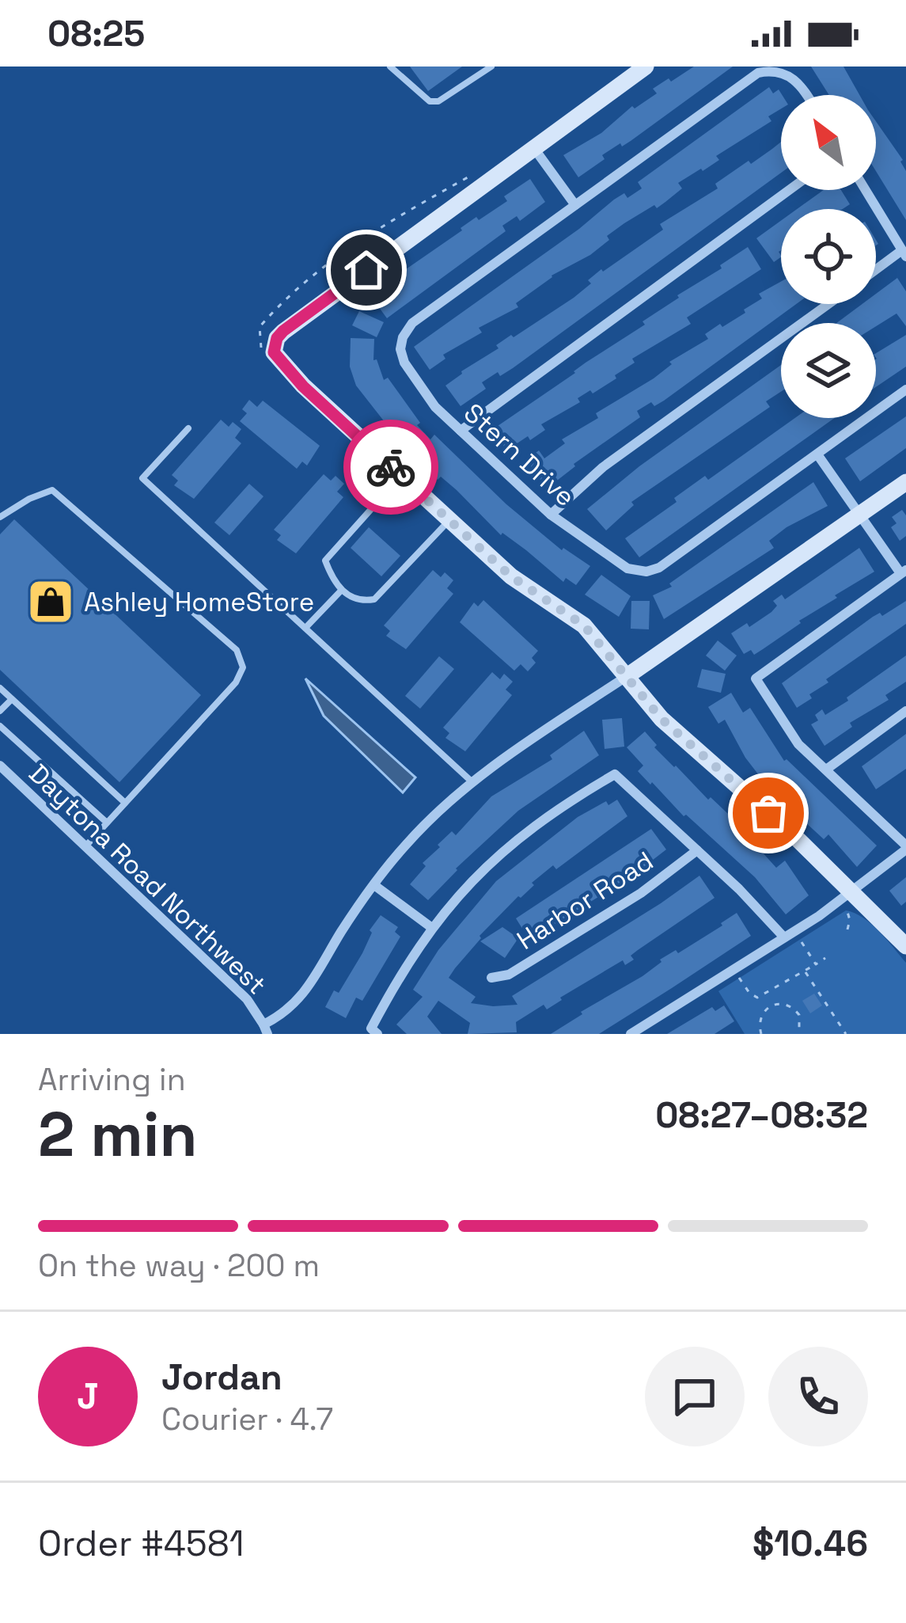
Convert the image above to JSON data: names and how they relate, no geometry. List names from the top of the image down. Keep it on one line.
{"streets":{"street":["Stern Drive","Daytona Road Northwest","Harbor Road"]},"places":{"shop":["Ashley HomeStore"]},"north":"top left","page":{"status":"08:25","heading":["2 min","Arriving in","08:27–08:32"],"panel":["Jordan","Courier · 4.7","Order #4581","$10.46"],"bar":"On the way · 200 m","round":"J"}}
